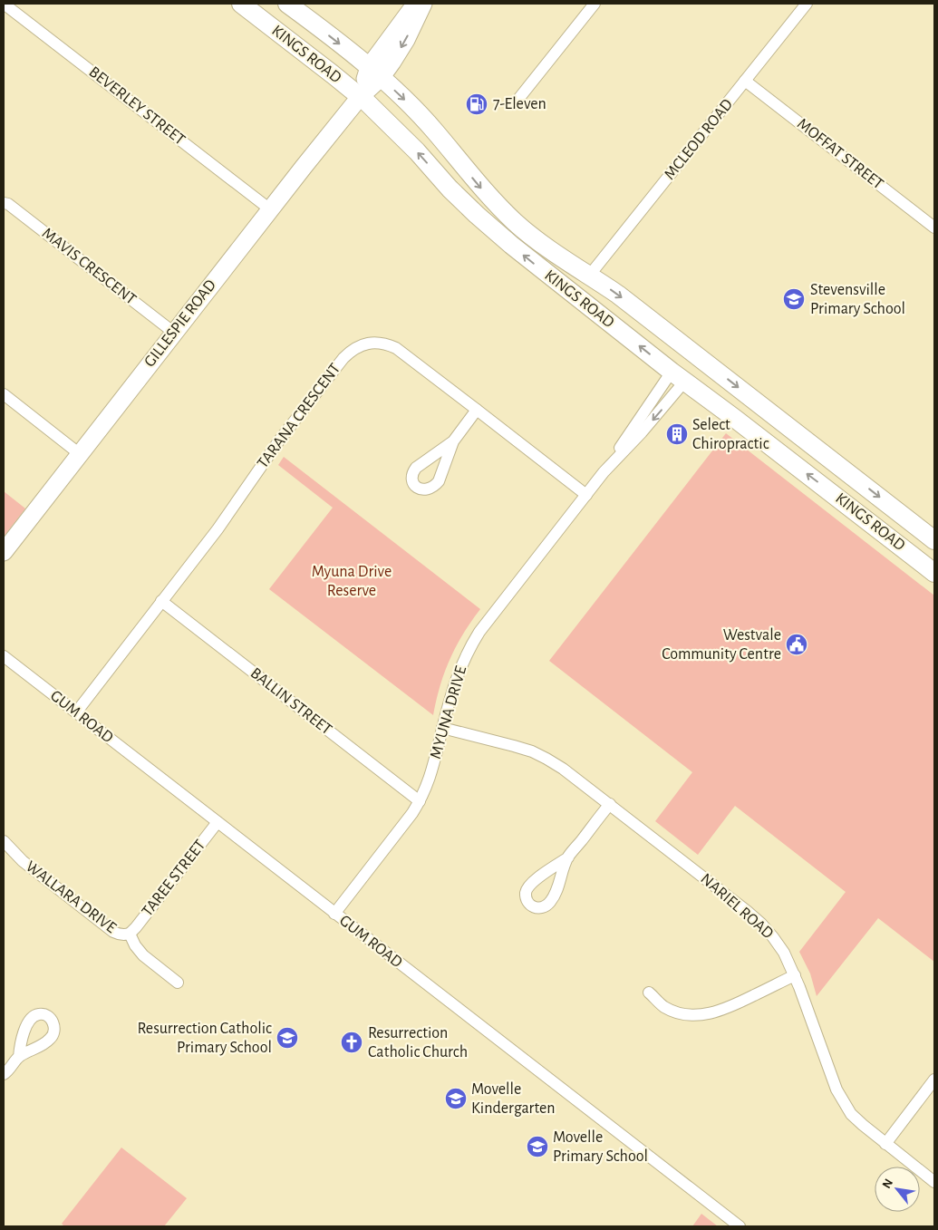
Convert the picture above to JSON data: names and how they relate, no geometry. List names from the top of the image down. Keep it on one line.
{"streets":{"main road":["KINGS ROAD"],"street":["BEVERLEY STREET","MCLEOD ROAD","MOFFAT STREET","MAVIS CRESCENT","GILLESPIE ROAD","TARANA CRESCENT","BALLIN STREET","MYUNA DRIVE","GUM ROAD","TAREE STREET","WALLARA DRIVE","NARIEL ROAD"]},"crossings":[["KINGS ROAD","MCLEOD ROAD"],["KINGS ROAD","GILLESPIE ROAD"],["KINGS ROAD","MYUNA DRIVE"],["BEVERLEY STREET","GILLESPIE ROAD"],["MCLEOD ROAD","MOFFAT STREET"],["MAVIS CRESCENT","GILLESPIE ROAD"],["TARANA CRESCENT","BALLIN STREET"],["TARANA CRESCENT","MYUNA DRIVE"],["TARANA CRESCENT","GUM ROAD"],["BALLIN STREET","MYUNA DRIVE"],["MYUNA DRIVE","GUM ROAD"],["MYUNA DRIVE","NARIEL ROAD"],["GUM ROAD","TAREE STREET"],["TAREE STREET","WALLARA DRIVE"]],"parks":["Myuna Drive Reserve"],"places":{"fuel station":["7-Eleven"],"school or university":["Stevensville Primary School","Resurrection Catholic Primary School","Movelle Kindergarten","Movelle Primary School"],"building":["Select Chiropractic"],"public building":["Westvale Community Centre"],"church":["Resurrection Catholic Church"]},"north":"top left"}
